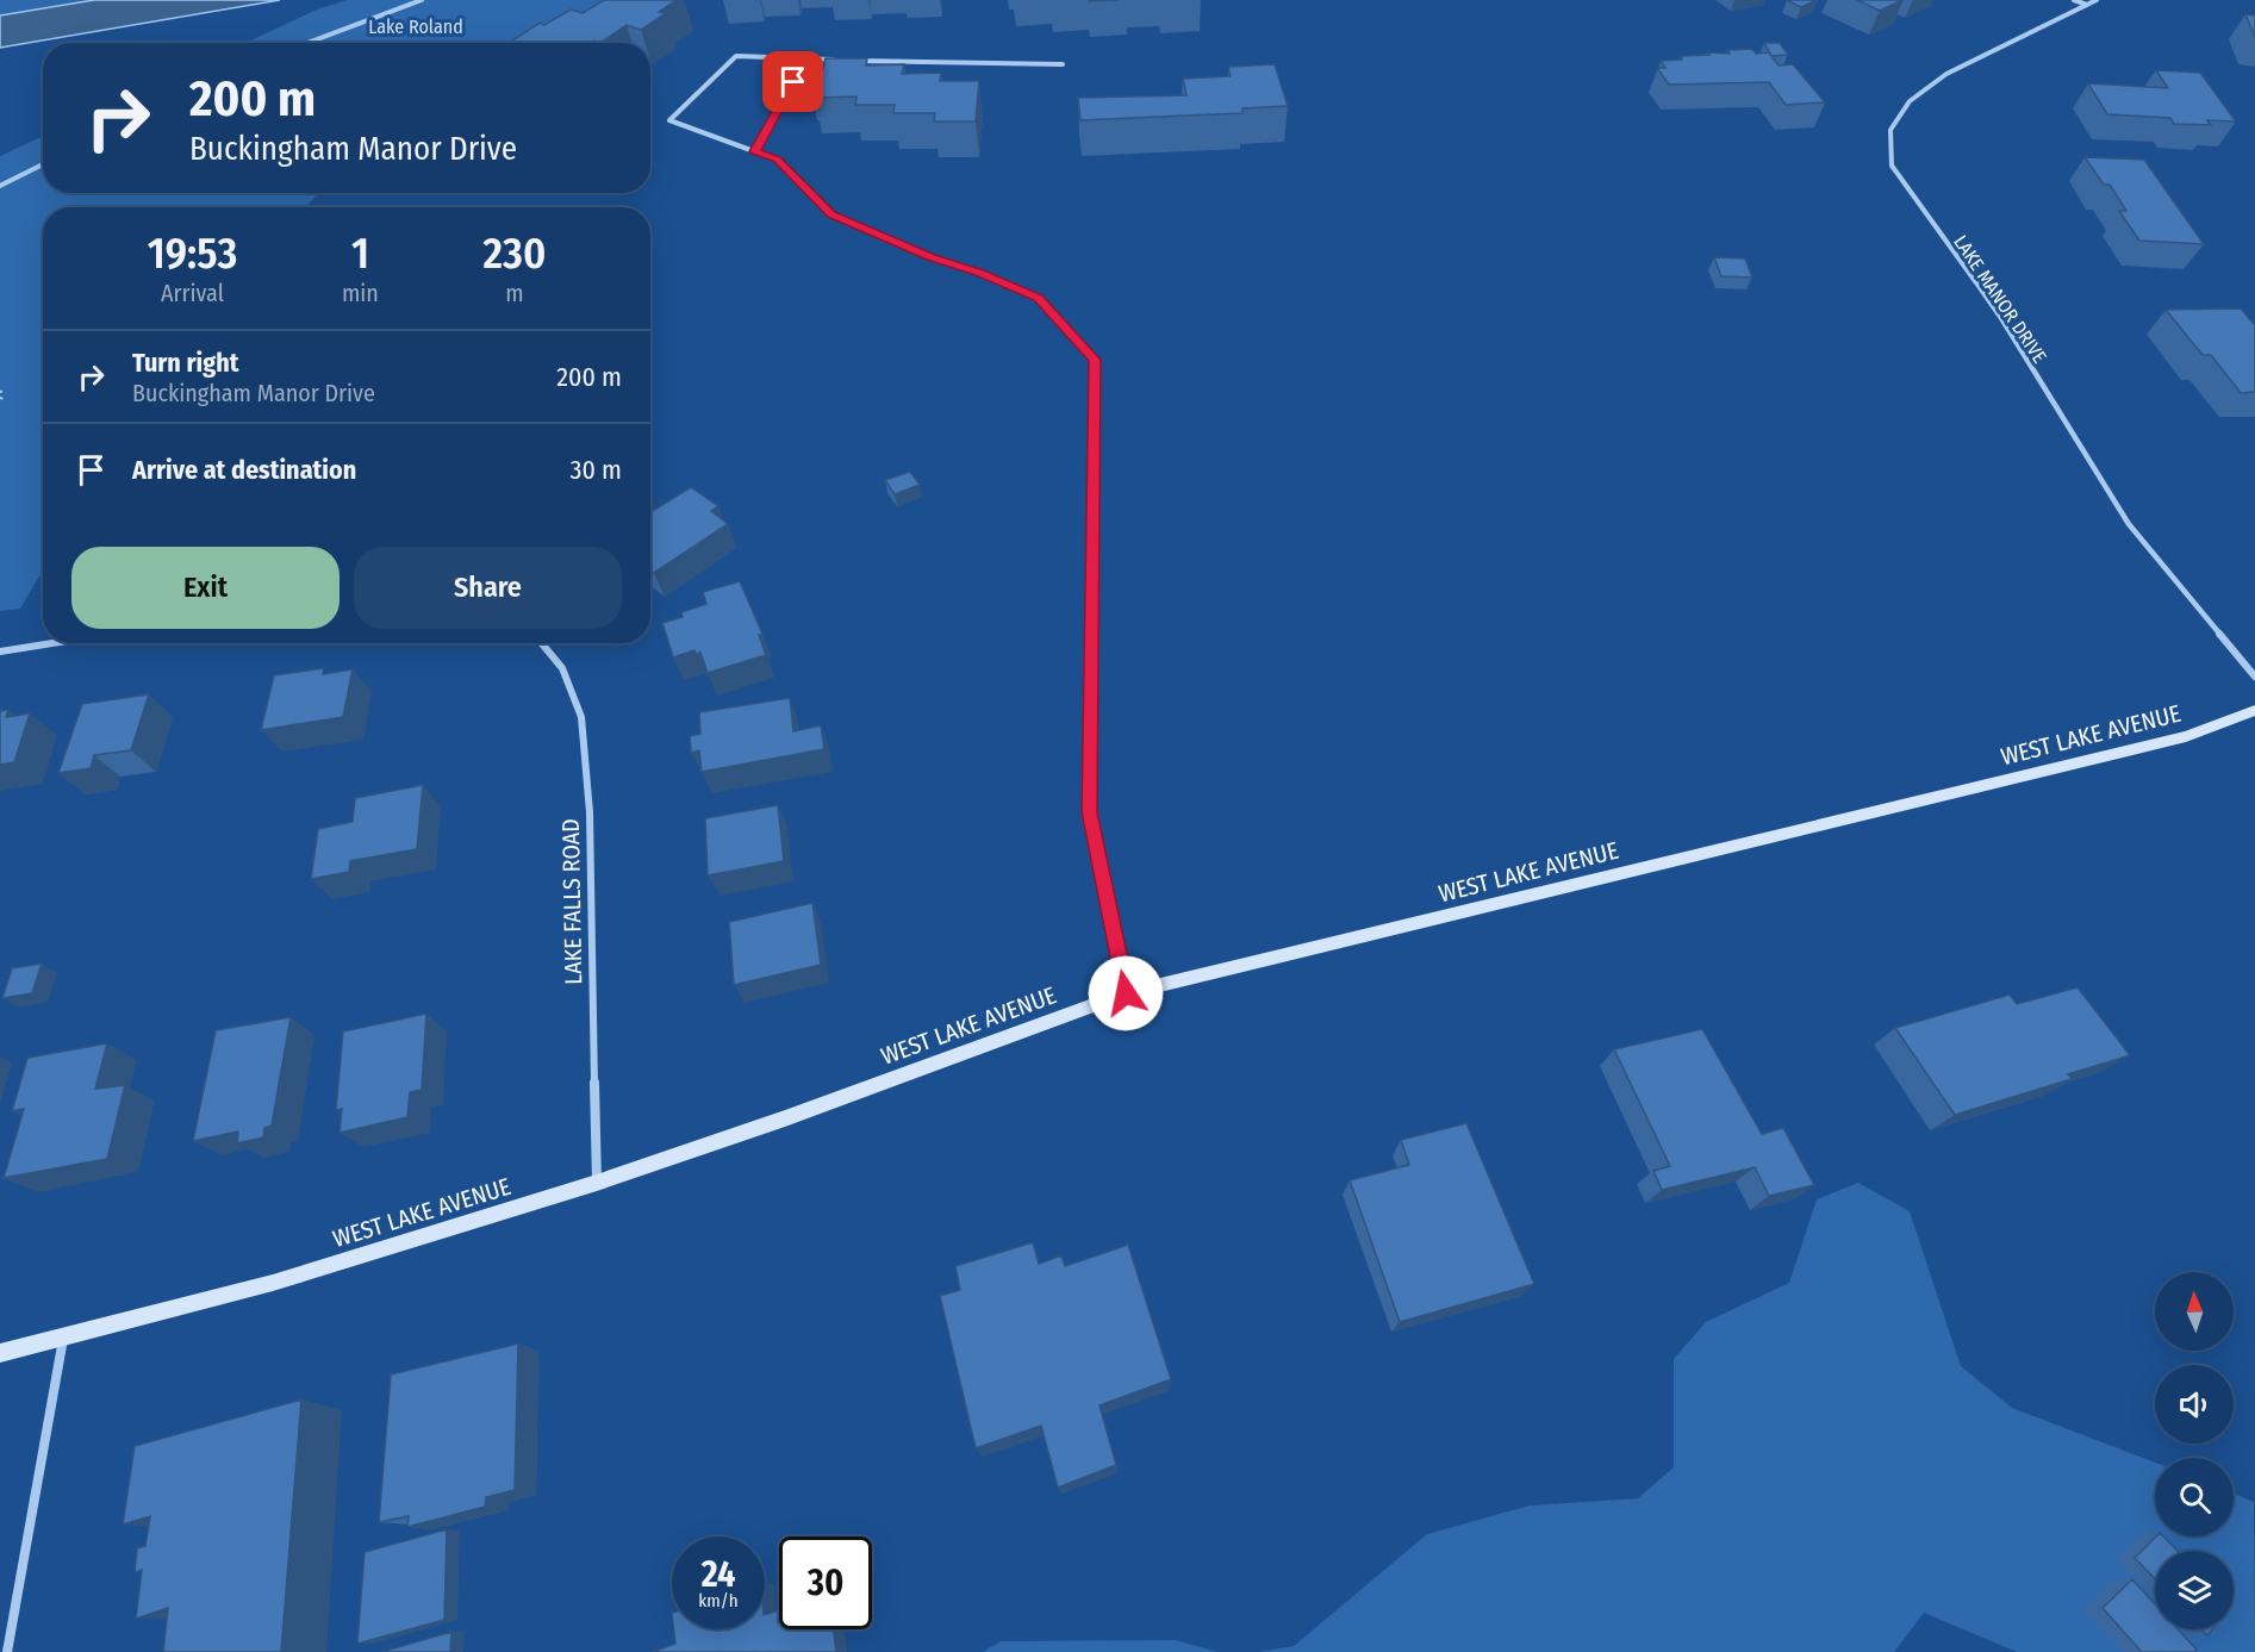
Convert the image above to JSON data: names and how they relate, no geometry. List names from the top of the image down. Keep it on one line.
{"streets":{"street":["LAKE MANOR DRIVE","WEST LAKE AVENUE","LAKE FALLS ROAD"]},"crossings":[["WEST LAKE AVENUE","LAKE FALLS ROAD"]],"parks":["Lake Roland"],"north":"top","page":{"turn":["200 m","Buckingham Manor Drive"],"eta":["19:53","Arrival","1","min","230","m"],"list":[{"name":"Turn right","note":"Buckingham Manor Drive","value":"200 m"},{"name":"Arrive at destination","value":"30 m"}],"buttons":["Exit","Share"],"speed":"24 km/h","limit":"30"}}
